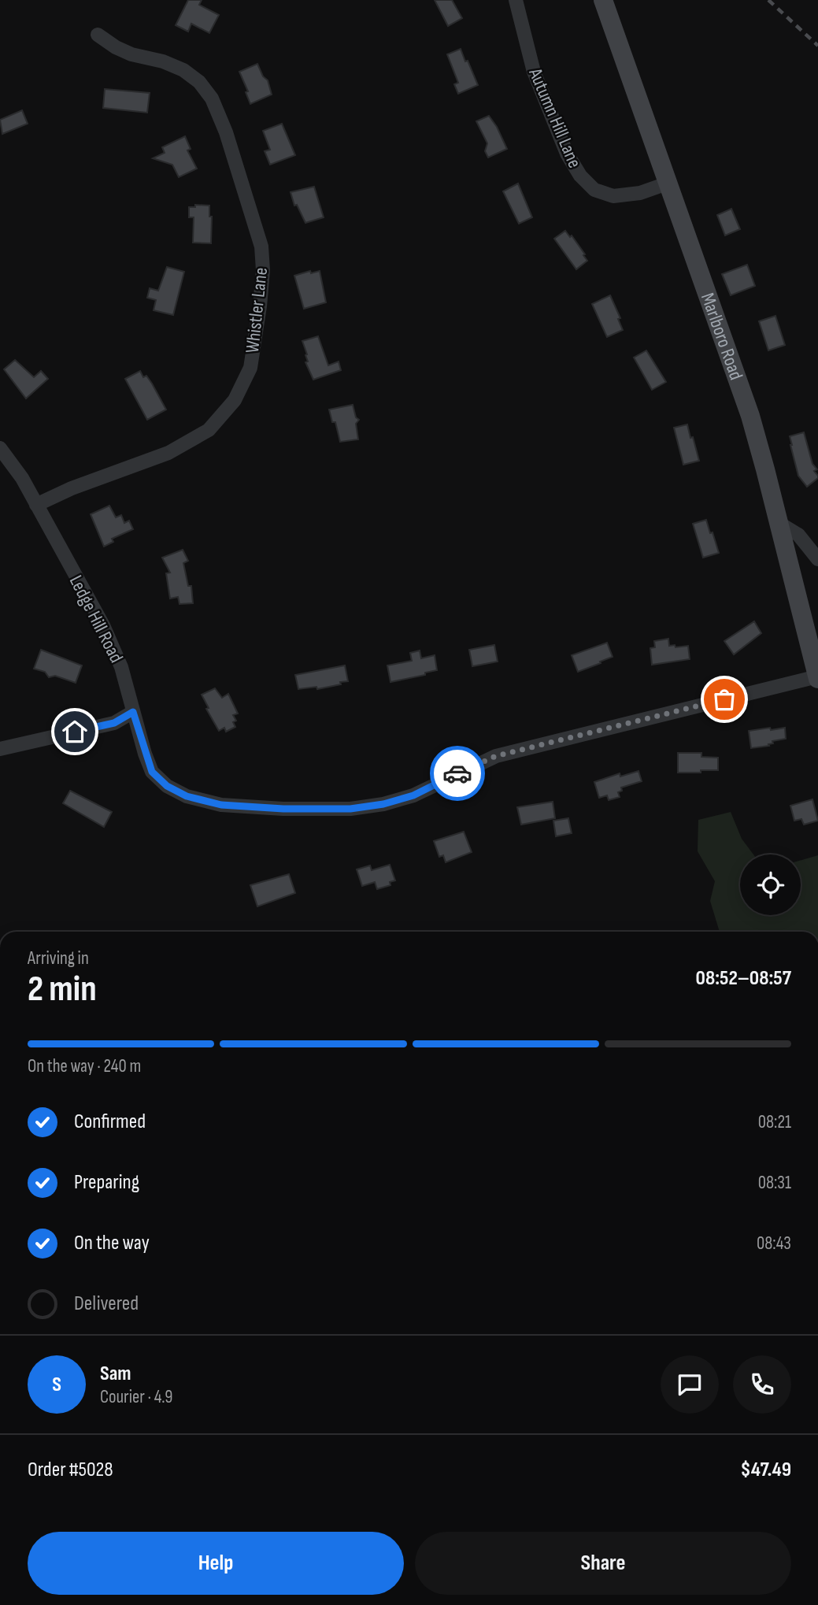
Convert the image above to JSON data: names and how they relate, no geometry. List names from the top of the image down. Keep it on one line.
{"streets":{"main road":["Marlboro Road"],"street":["Autumn Hill Lane","Whistler Lane","Ledge Hill Road"]},"crossings":[["Autumn Hill Lane","Marlboro Road"],["Whistler Lane","Ledge Hill Road"],["Marlboro Road","Ledge Hill Road"]],"page":{"heading":["2 min","Arriving in","08:52–08:57"],"panel":["Sam","Courier · 4.9","Order #5028","$47.49"],"bar":"On the way · 240 m","list":[["Confirmed","08:21"],["Preparing","08:31"],["On the way","08:43"],"Delivered"],"round":"S","buttons":["Help","Share"]}}
